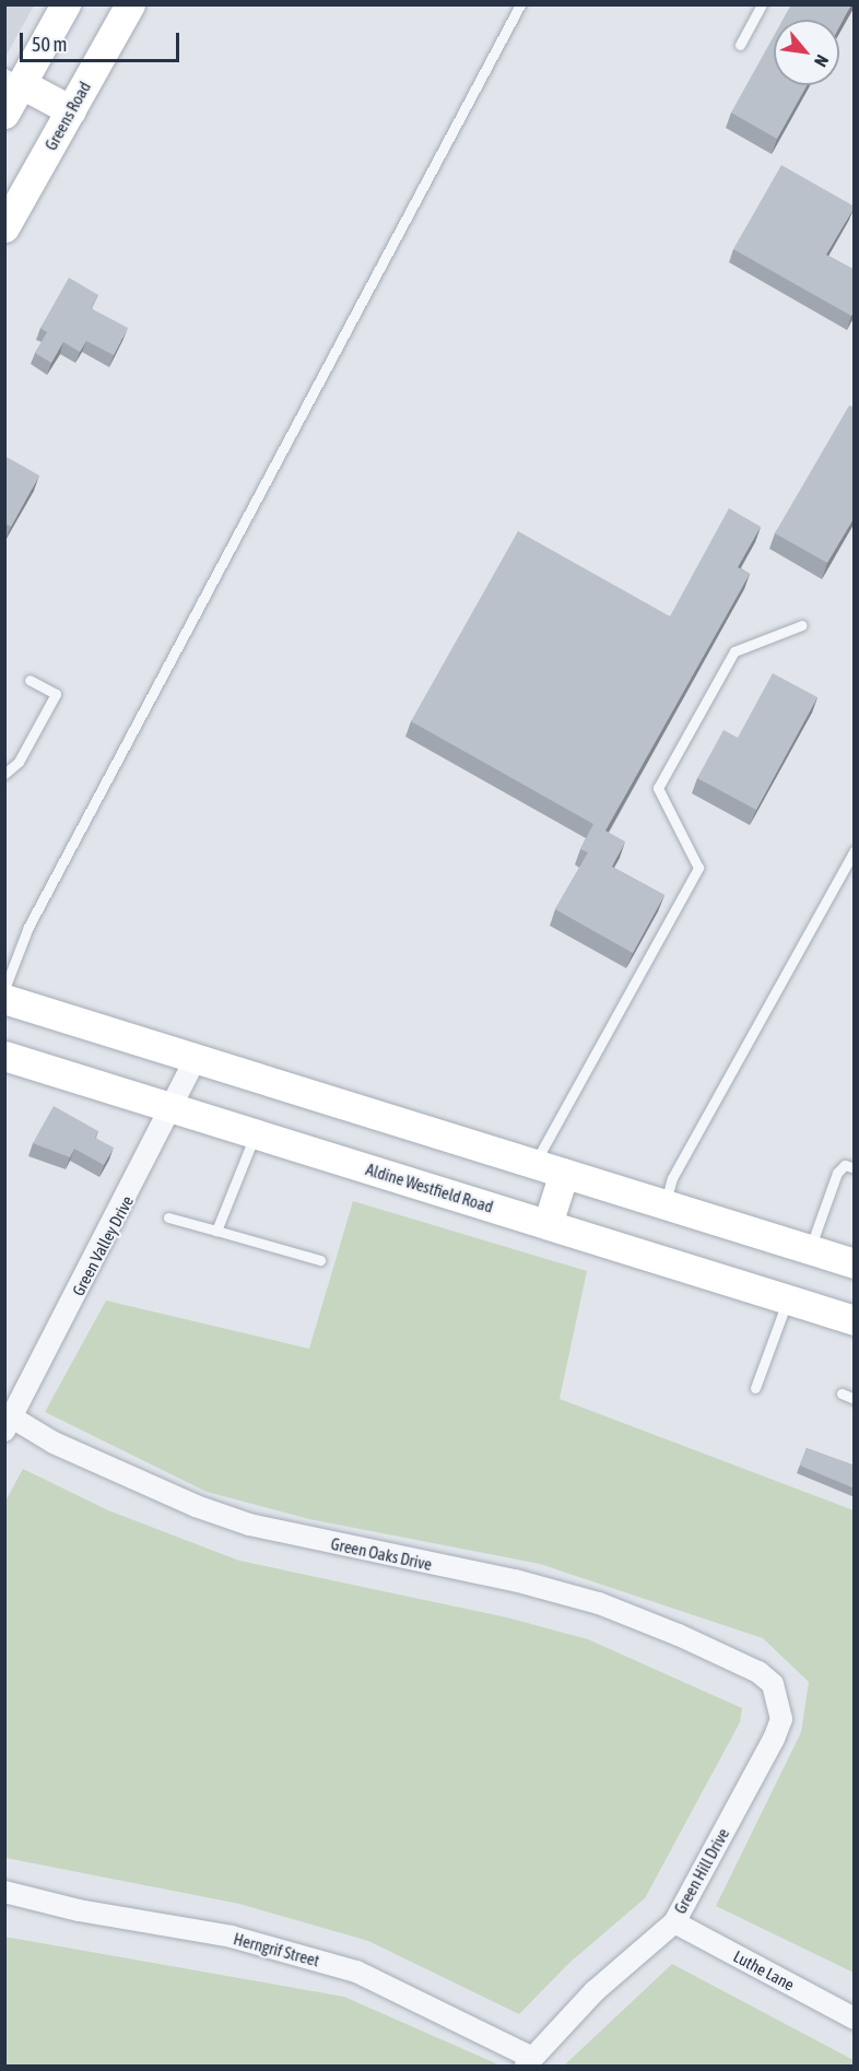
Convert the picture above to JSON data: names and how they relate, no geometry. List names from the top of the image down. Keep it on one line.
{"streets":{"main road":["Greens Road","Aldine Westfield Road"],"street":["Green Valley Drive","Green Oaks Drive","Green Hill Drive","Herngrif Street","Luthe Lane"]},"crossings":[["Aldine Westfield Road","Green Valley Drive"],["Green Valley Drive","Green Oaks Drive"],["Green Oaks Drive","Green Hill Drive"],["Green Hill Drive","Herngrif Street"],["Green Hill Drive","Luthe Lane"]],"scale_bar":"50 m","north":"bottom right"}
